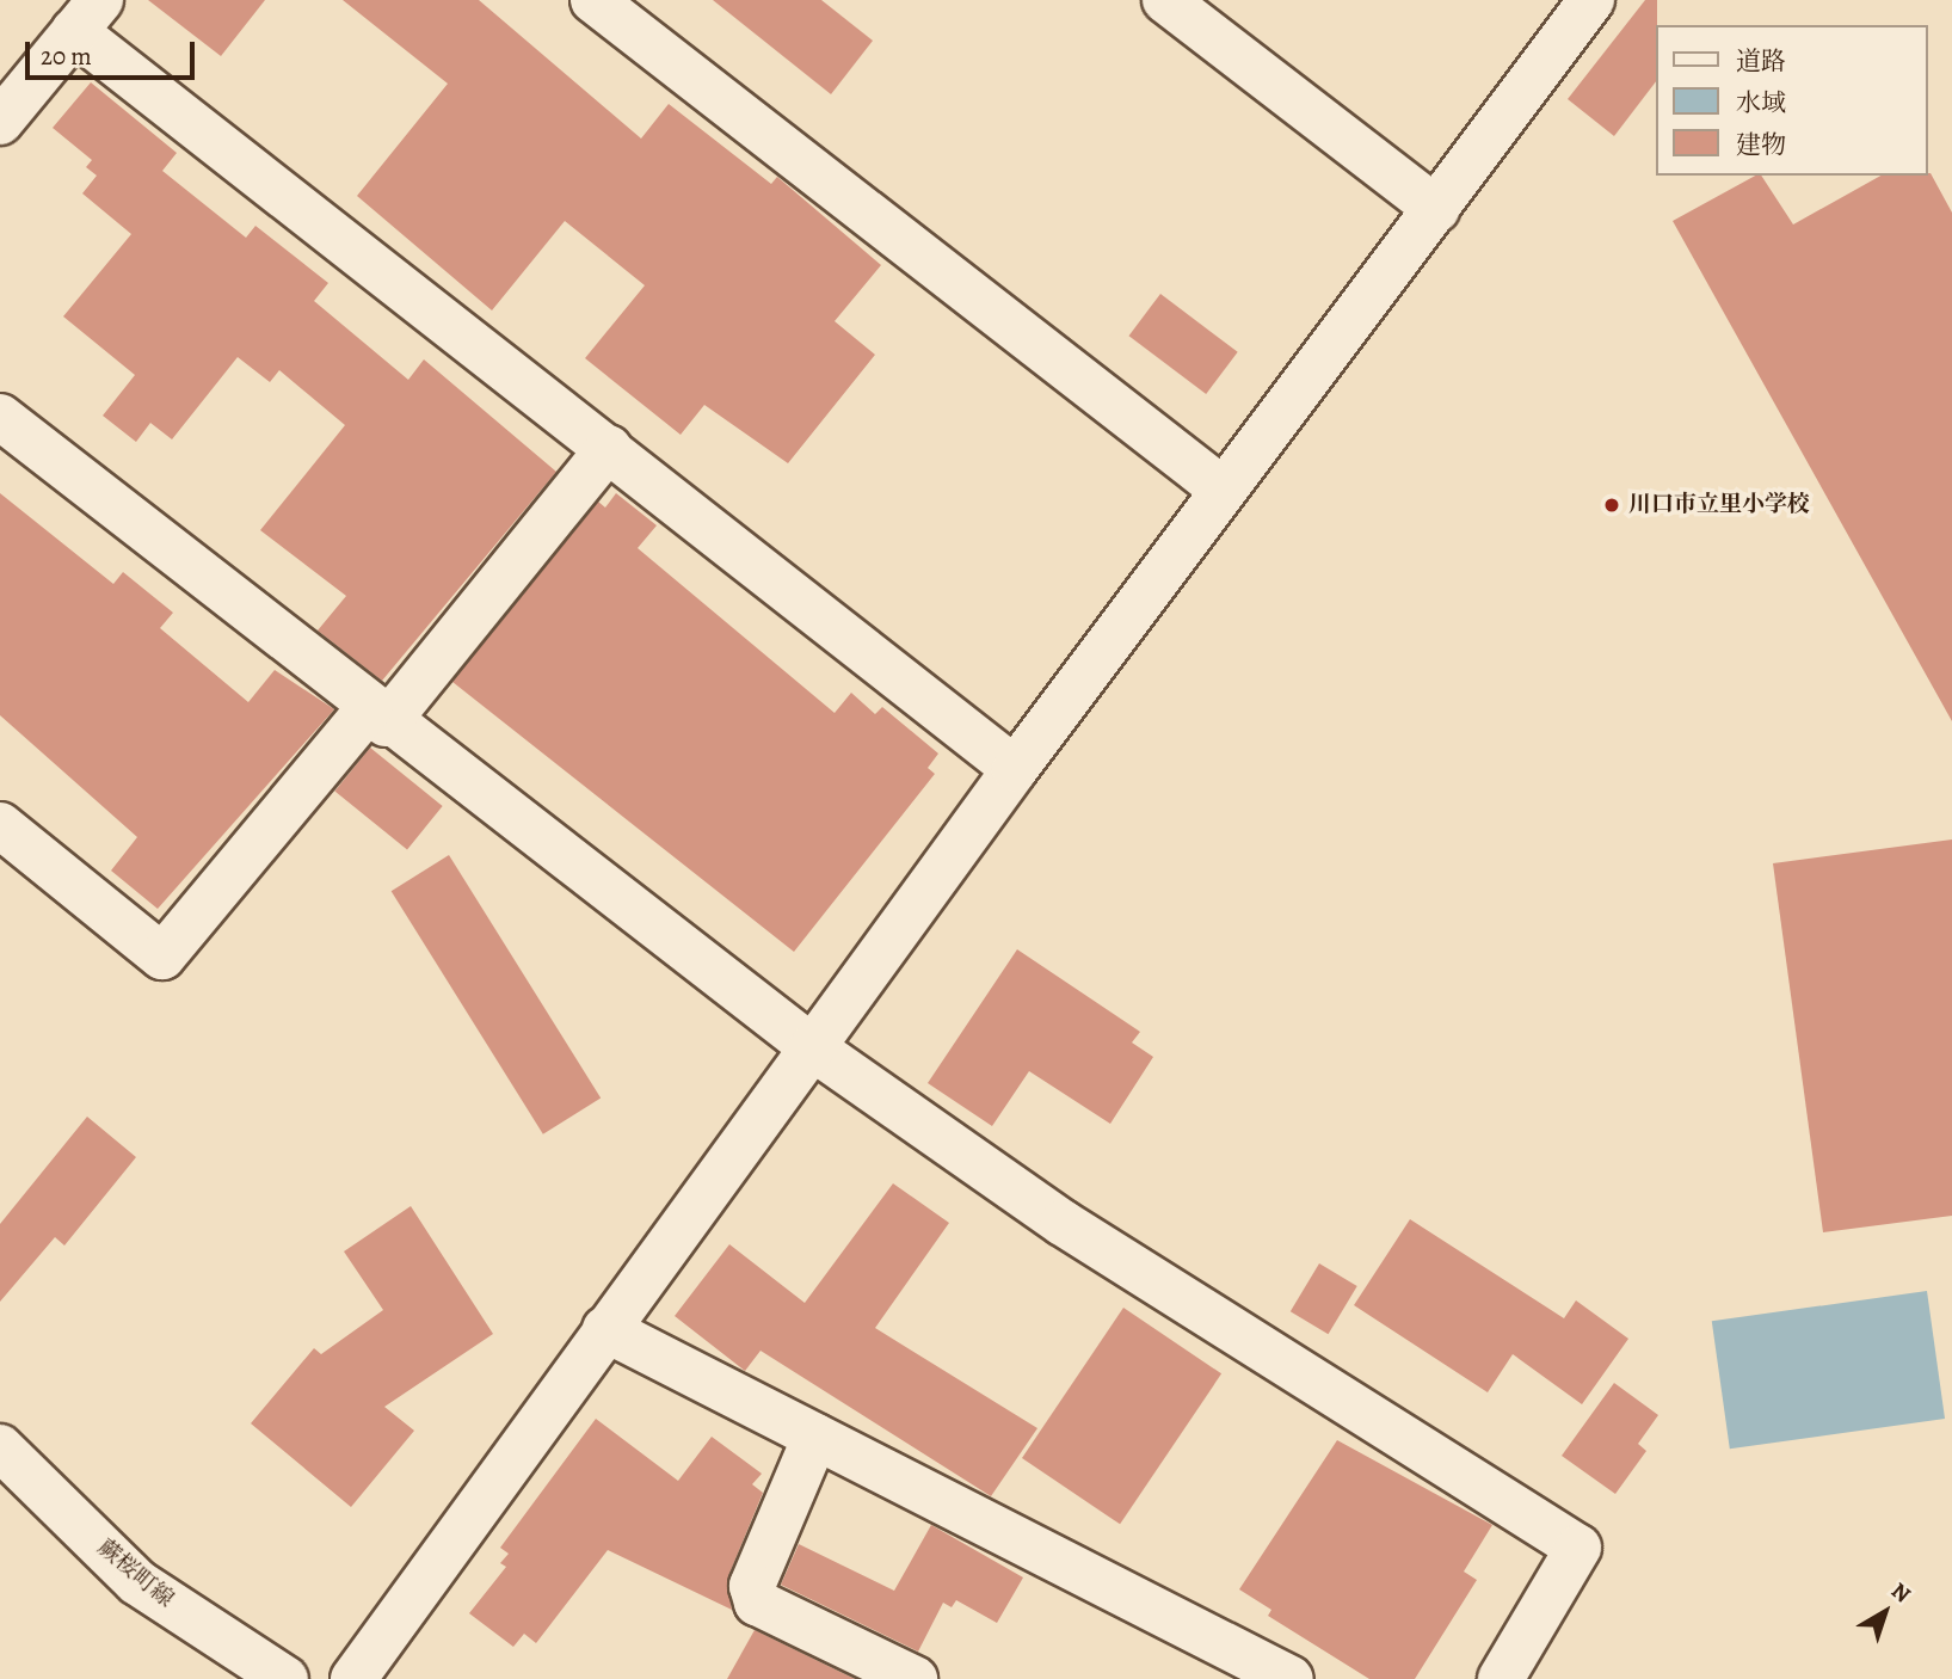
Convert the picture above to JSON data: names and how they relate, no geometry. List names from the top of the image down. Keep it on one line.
{"streets":{"street":["蕨桜町線"]},"places":["川口市立里小学校"],"legend":["道路","水域","建物"],"scale_bar":"20 m","north":"top right"}
